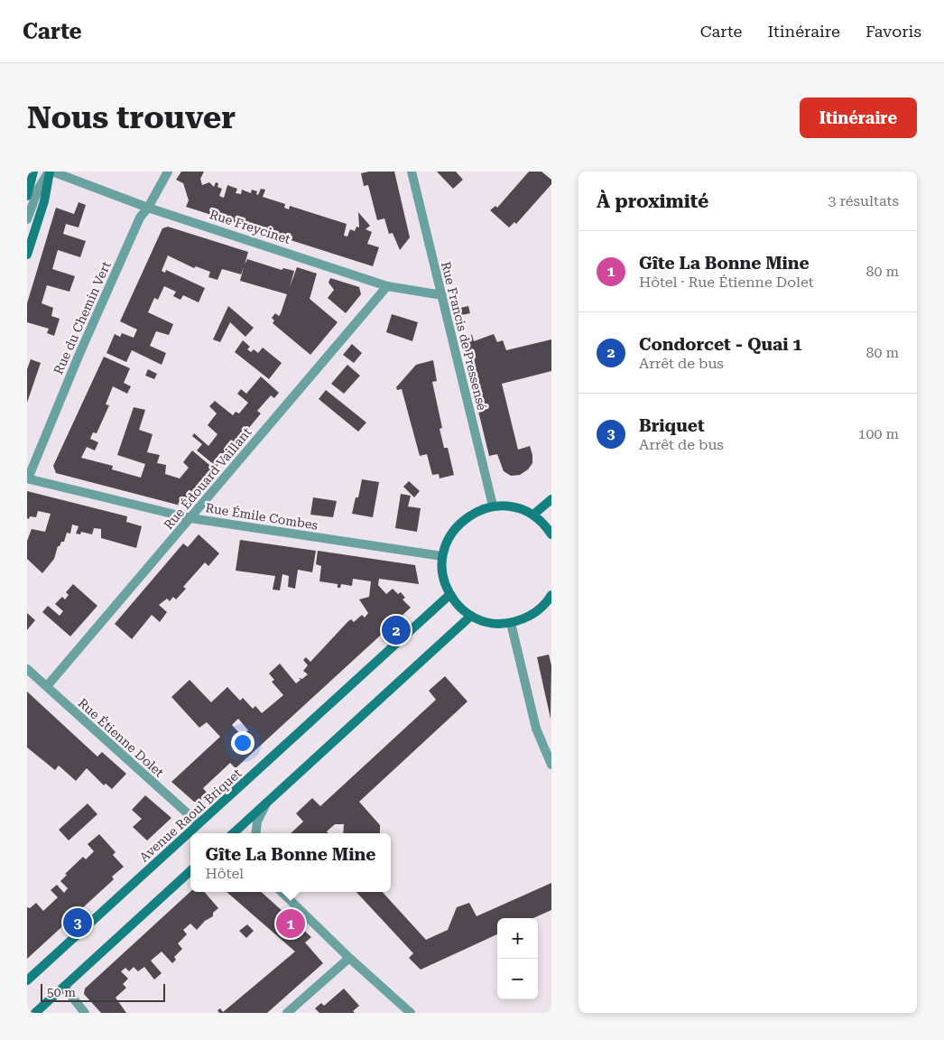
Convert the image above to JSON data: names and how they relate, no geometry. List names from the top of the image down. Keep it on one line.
{"streets":{"main road":["Avenue Raoul Briquet"],"street":["Rue Freycinet","Rue du Chemin Vert","Rue Francis de Pressensé","Rue Édouard Vaillant","Rue Émile Combes","Rue Étienne Dolet"]},"crossings":[["Rue Freycinet","Rue du Chemin Vert"],["Rue Freycinet","Rue Francis de Pressensé"],["Rue Freycinet","Rue Édouard Vaillant"],["Rue du Chemin Vert","Rue Émile Combes"],["Rue Édouard Vaillant","Rue Émile Combes"],["Rue Édouard Vaillant","Rue Étienne Dolet"],["Rue Étienne Dolet","Avenue Raoul Briquet"]],"scale_bar":"50 m","page":{"header":"Carte","nav":["Carte","Itinéraire","Favoris"],"buttons":"Itinéraire","title":"Nous trouver","heading":["À proximité","3 résultats"],"list":[{"mark":"1","name":"Gîte La Bonne Mine","note":"Hôtel · Rue Étienne Dolet","value":"80 m"},{"mark":"2","name":"Condorcet - Quai 1","note":"Arrêt de bus","value":"80 m"},{"mark":"3","name":"Briquet","note":"Arrêt de bus","value":"100 m"}],"pins":["2","3","1"],"popup":["Gîte La Bonne Mine","Hôtel"],"map_buttons":["+","−"],"scale":"50 m"}}
